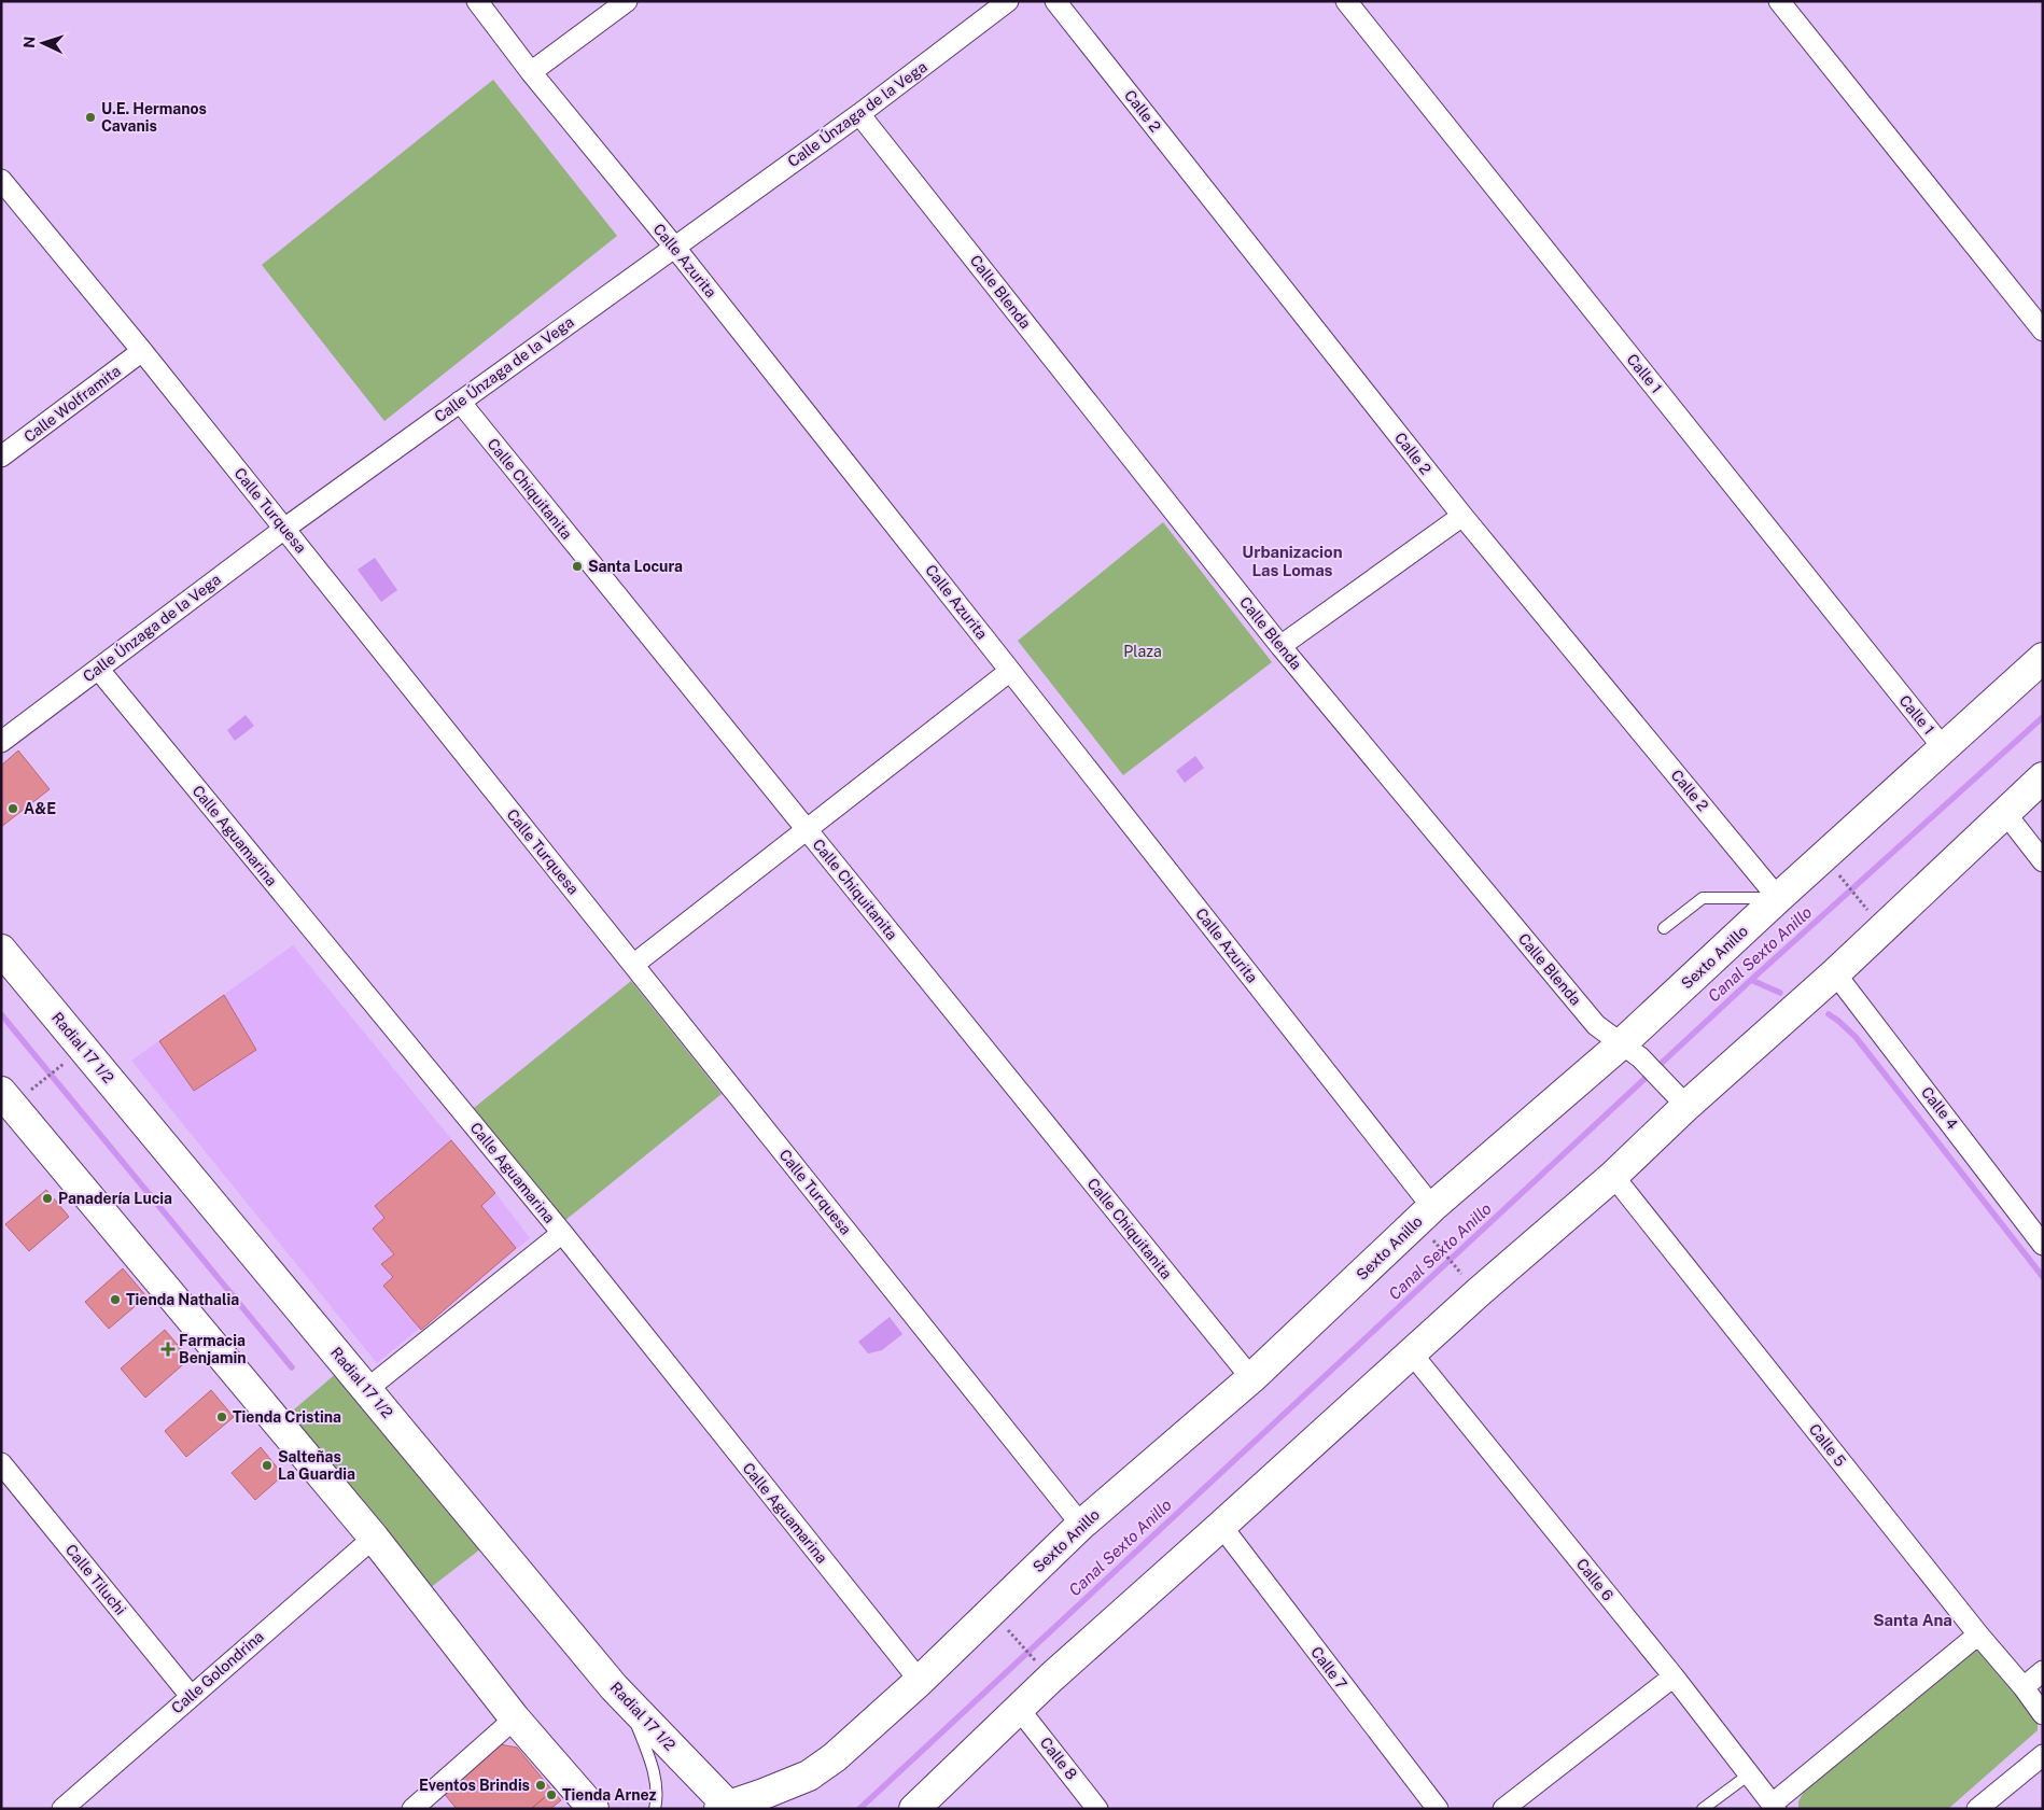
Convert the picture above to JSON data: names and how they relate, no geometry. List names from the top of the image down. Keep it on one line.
{"streets":{"main road":["Sexto Anillo","Radial 17 1/2"],"street":["Calle 2","Calle Únzaga de la Vega","Calle Azurita","Calle Blenda","Calle 1","Calle Wolframita","Calle Chiquitanita","Calle Turquesa","Calle Aguamarina","Calle 4","Calle 5","Calle Tiluchi","Calle 6","Calle 7","Calle Golondrina","Calle 8"]},"crossings":[["Calle 2","Sexto Anillo"],["Calle Únzaga de la Vega","Calle Azurita"],["Calle Únzaga de la Vega","Calle Blenda"],["Calle Únzaga de la Vega","Calle Chiquitanita"],["Calle Únzaga de la Vega","Calle Turquesa"],["Calle Únzaga de la Vega","Calle Aguamarina"],["Calle Azurita","Sexto Anillo"],["Calle Blenda","Sexto Anillo"],["Calle 1","Sexto Anillo"],["Calle Wolframita","Calle Turquesa"],["Calle Chiquitanita","Sexto Anillo"],["Calle Turquesa","Sexto Anillo"],["Calle Aguamarina","Sexto Anillo"],["Sexto Anillo","Radial 17 1/2"],["Calle Tiluchi","Calle Golondrina"]],"districts":["Urbanizacion Las Lomas","Santa Ana"],"water":["Canal Sexto Anillo"],"parks":["Plaza"],"places":{"other":["U.E. Hermanos Cavanis","Santa Locura","A&E","Panadería Lucia","Tienda Nathalia","Tienda Cristina","Salteñas La Guardia","Eventos Brindis","Tienda Arnez"],"health":["Farmacia Benjamin"]},"north":"left"}
